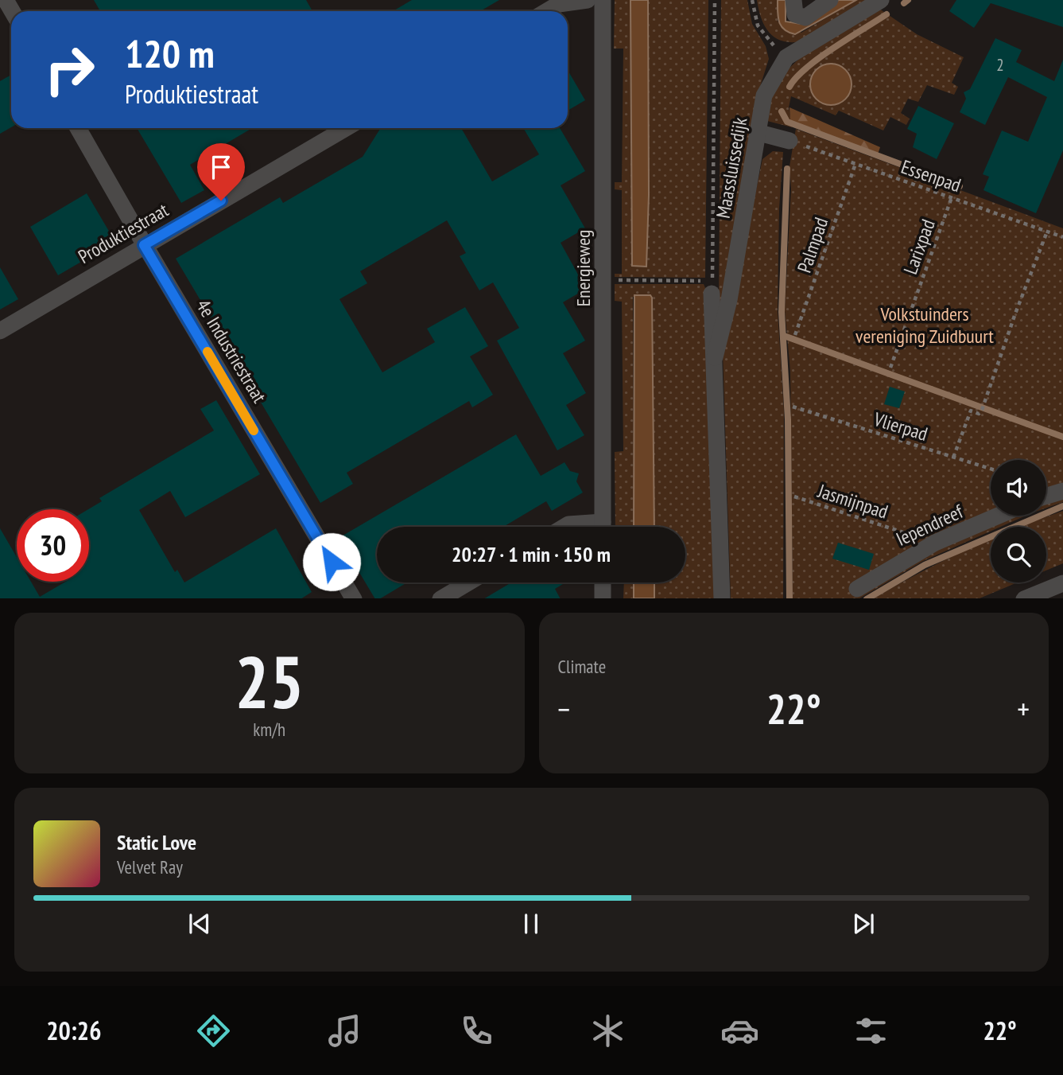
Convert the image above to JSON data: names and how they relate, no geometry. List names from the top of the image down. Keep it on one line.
{"streets":{"street":["Maassluissedijk","Produktiestraat","Energieweg","4e Industriestraat","Iependreef"],"path":["Essenpad","Palmpad","Larixpad","Vlierpad","Jasmijnpad"]},"crossings":[["Essenpad","Palmpad"],["Essenpad","Larixpad"],["Produktiestraat","4e Industriestraat"],["Jasmijnpad","Iependreef"]],"parks":["Volkstuinders vereniging Zuidbuurt"],"house_numbers":["2"],"page":{"turn":["120 m","Produktiestraat"],"limit":"30","trip":"20:27 · 1 min · 150 m","tile":[["25","km/h"],"Climate"],"heat":["−","22°","+"],"song":["Static Love","Velvet Ray"],"tabs":["20:26","22°"]}}
